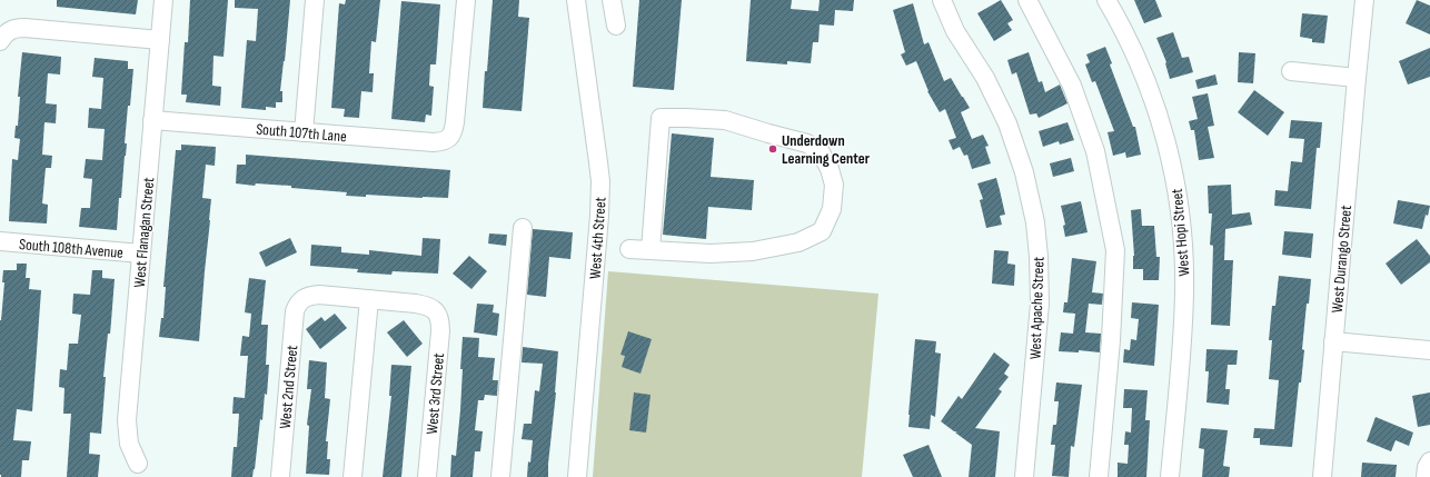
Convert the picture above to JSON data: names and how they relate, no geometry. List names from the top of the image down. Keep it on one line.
{"streets":{"street":["South 107th Lane","West Flanagan Street","West Hopi Street","West 4th Street","South 108th Avenue","West Durango Street","West Apache Street","West 2nd Street","West 3rd Street"]},"crossings":[["South 107th Lane","West Flanagan Street"],["West Flanagan Street","South 108th Avenue"],["West 2nd Street","West 3rd Street"]],"places":["Underdown Learning Center"]}
